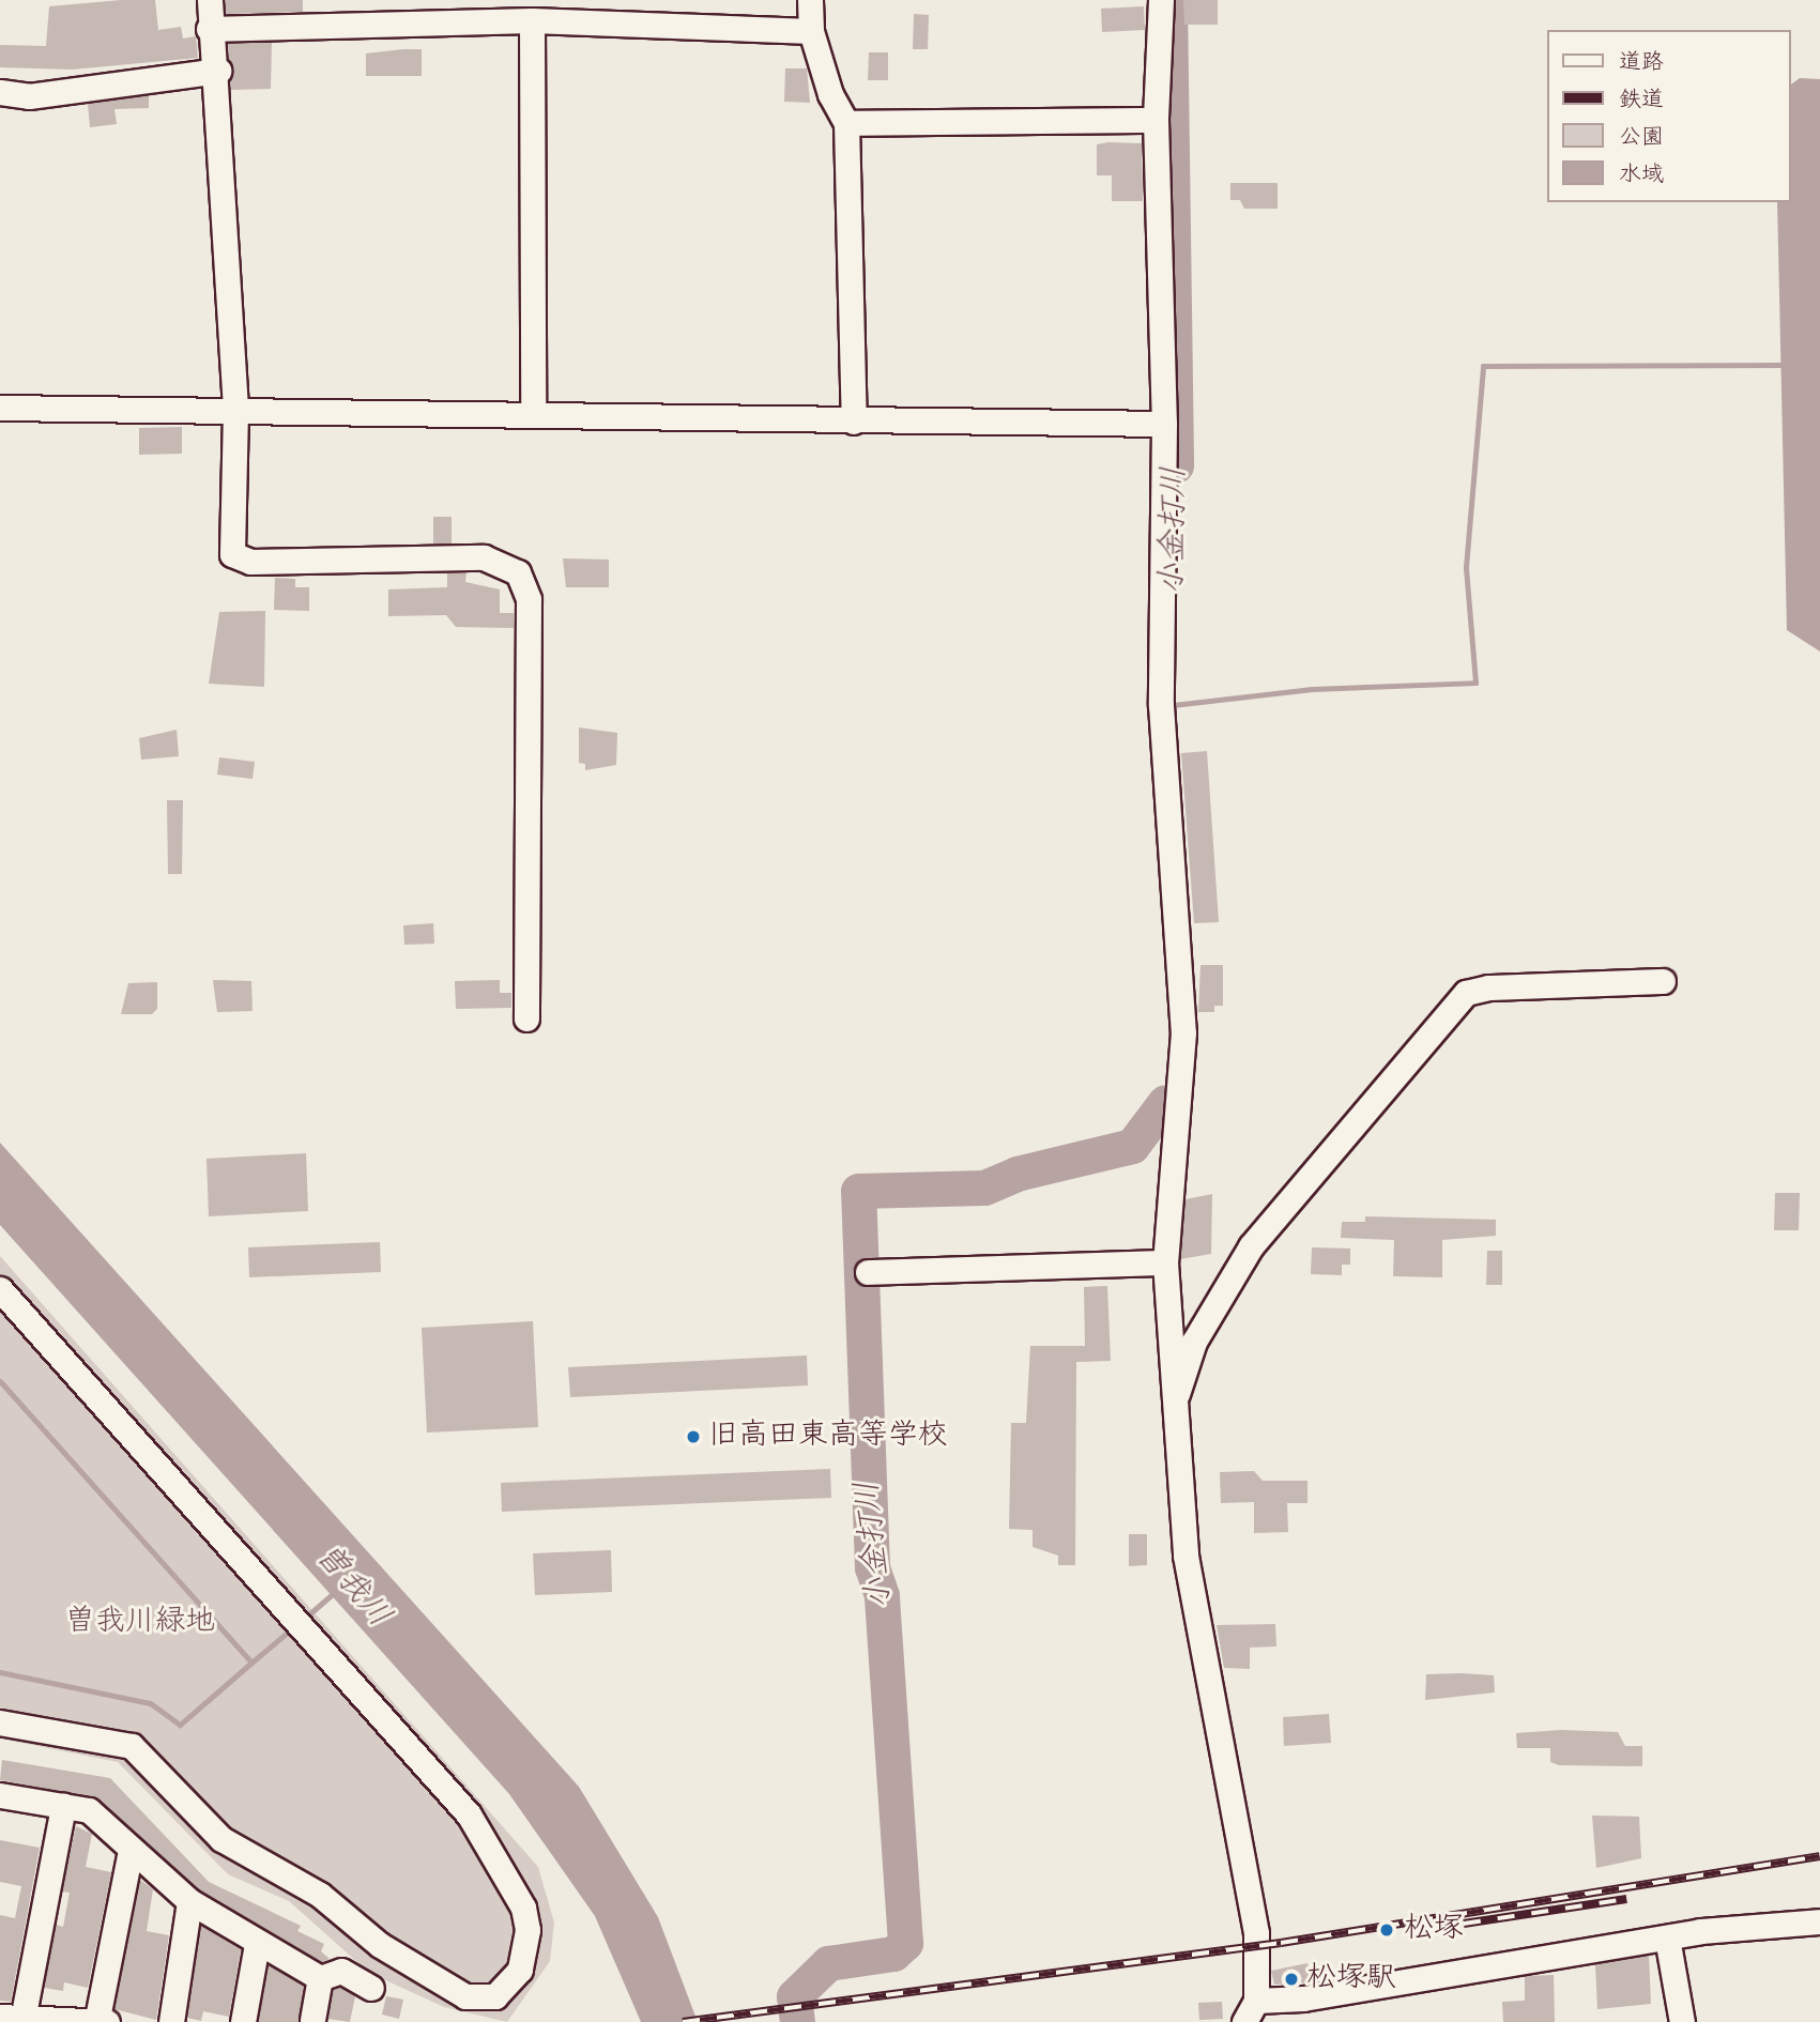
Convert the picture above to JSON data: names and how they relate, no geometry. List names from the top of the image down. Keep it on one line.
{"water":["小金打川","曽我川"],"parks":["曽我川緑地"],"places":["旧高田東高等学校","松塚","松塚駅"],"legend":["道路","鉄道","公園","水域"]}
